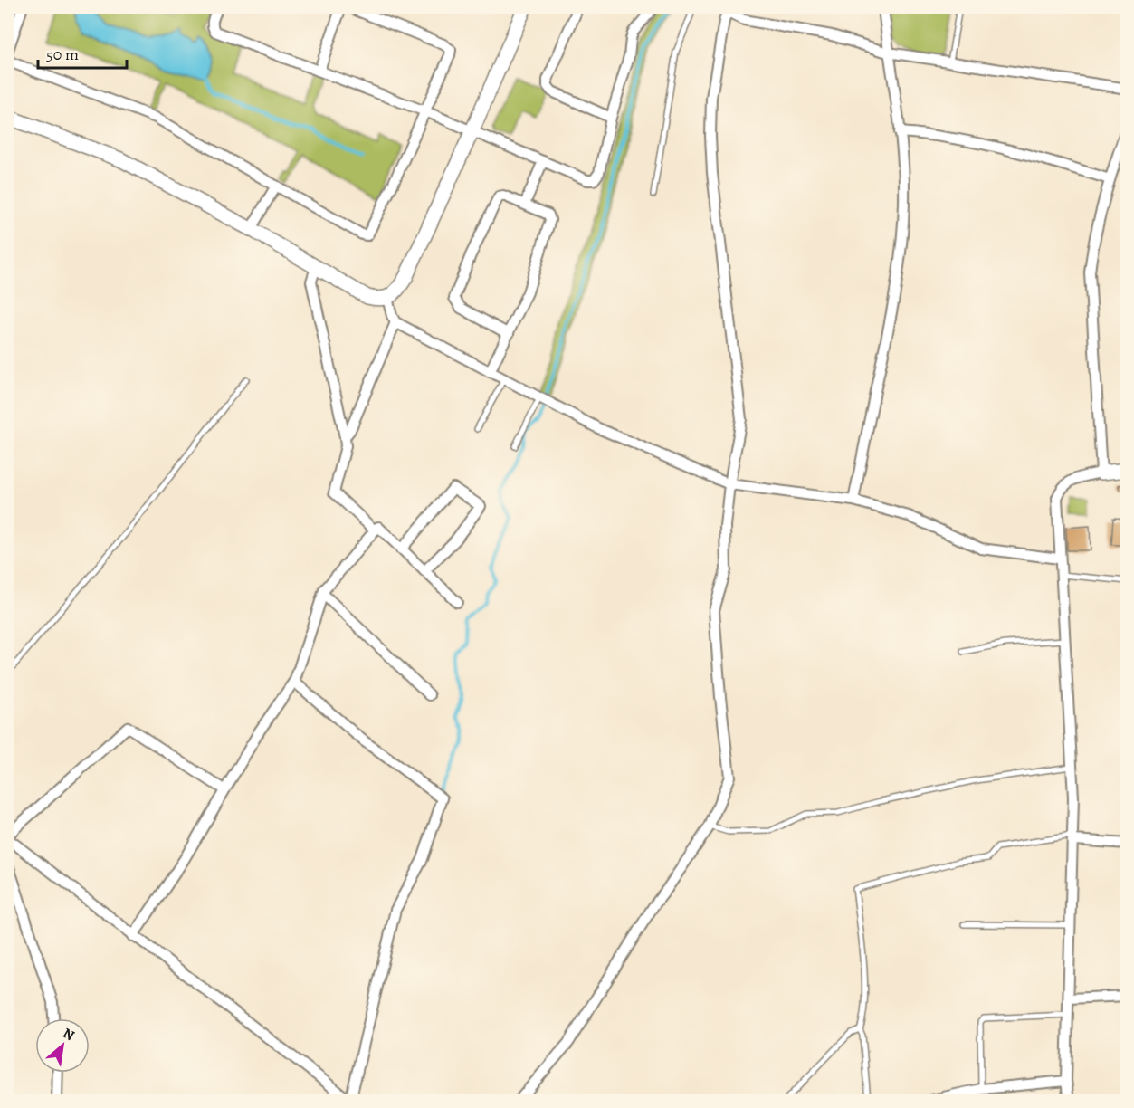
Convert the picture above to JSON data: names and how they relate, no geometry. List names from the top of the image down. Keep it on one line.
{"scale_bar":"50 m","north":"top right"}
